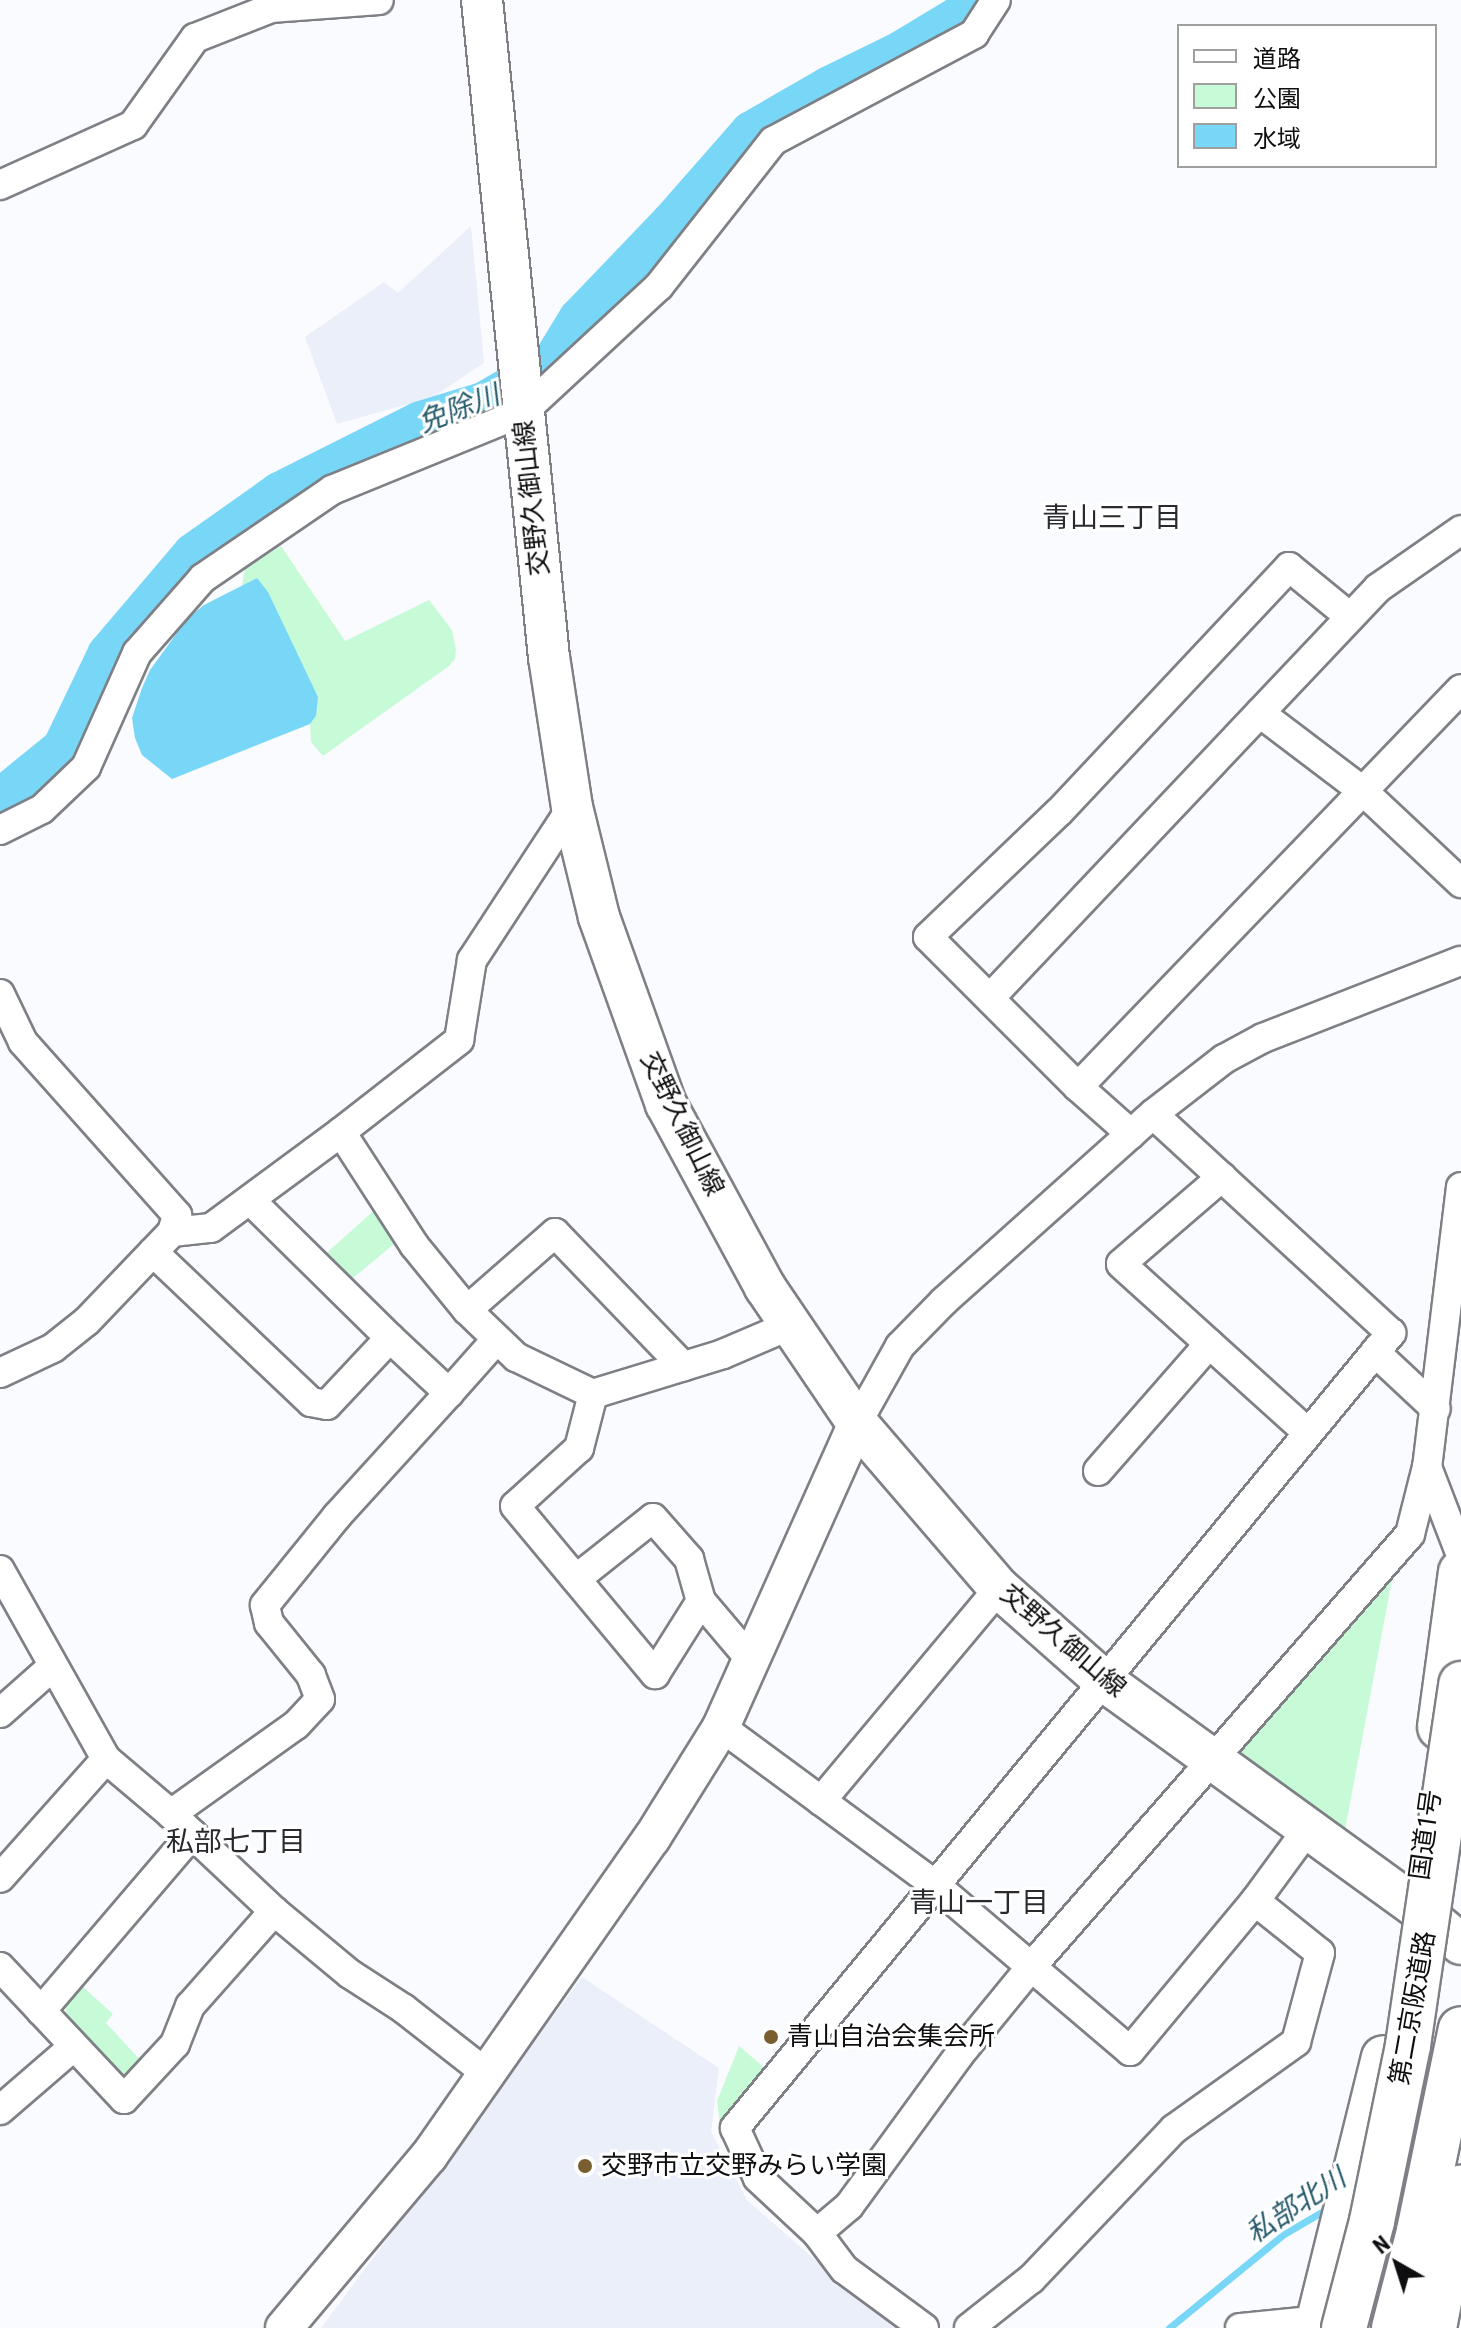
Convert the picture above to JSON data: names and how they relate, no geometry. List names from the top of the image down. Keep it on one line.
{"streets":{"highway":["国道1号","第二京阪道路"],"main road":["交野久御山線"]},"crossings":[["交野久御山線","国道1号"],["国道1号","第二京阪道路"]],"districts":["青山三丁目","私部七丁目","青山一丁目"],"water":["免除川","私部北川"],"places":["青山自治会集会所","交野市立交野みらい学園"],"legend":["道路","公園","水域"],"north":"top left"}
